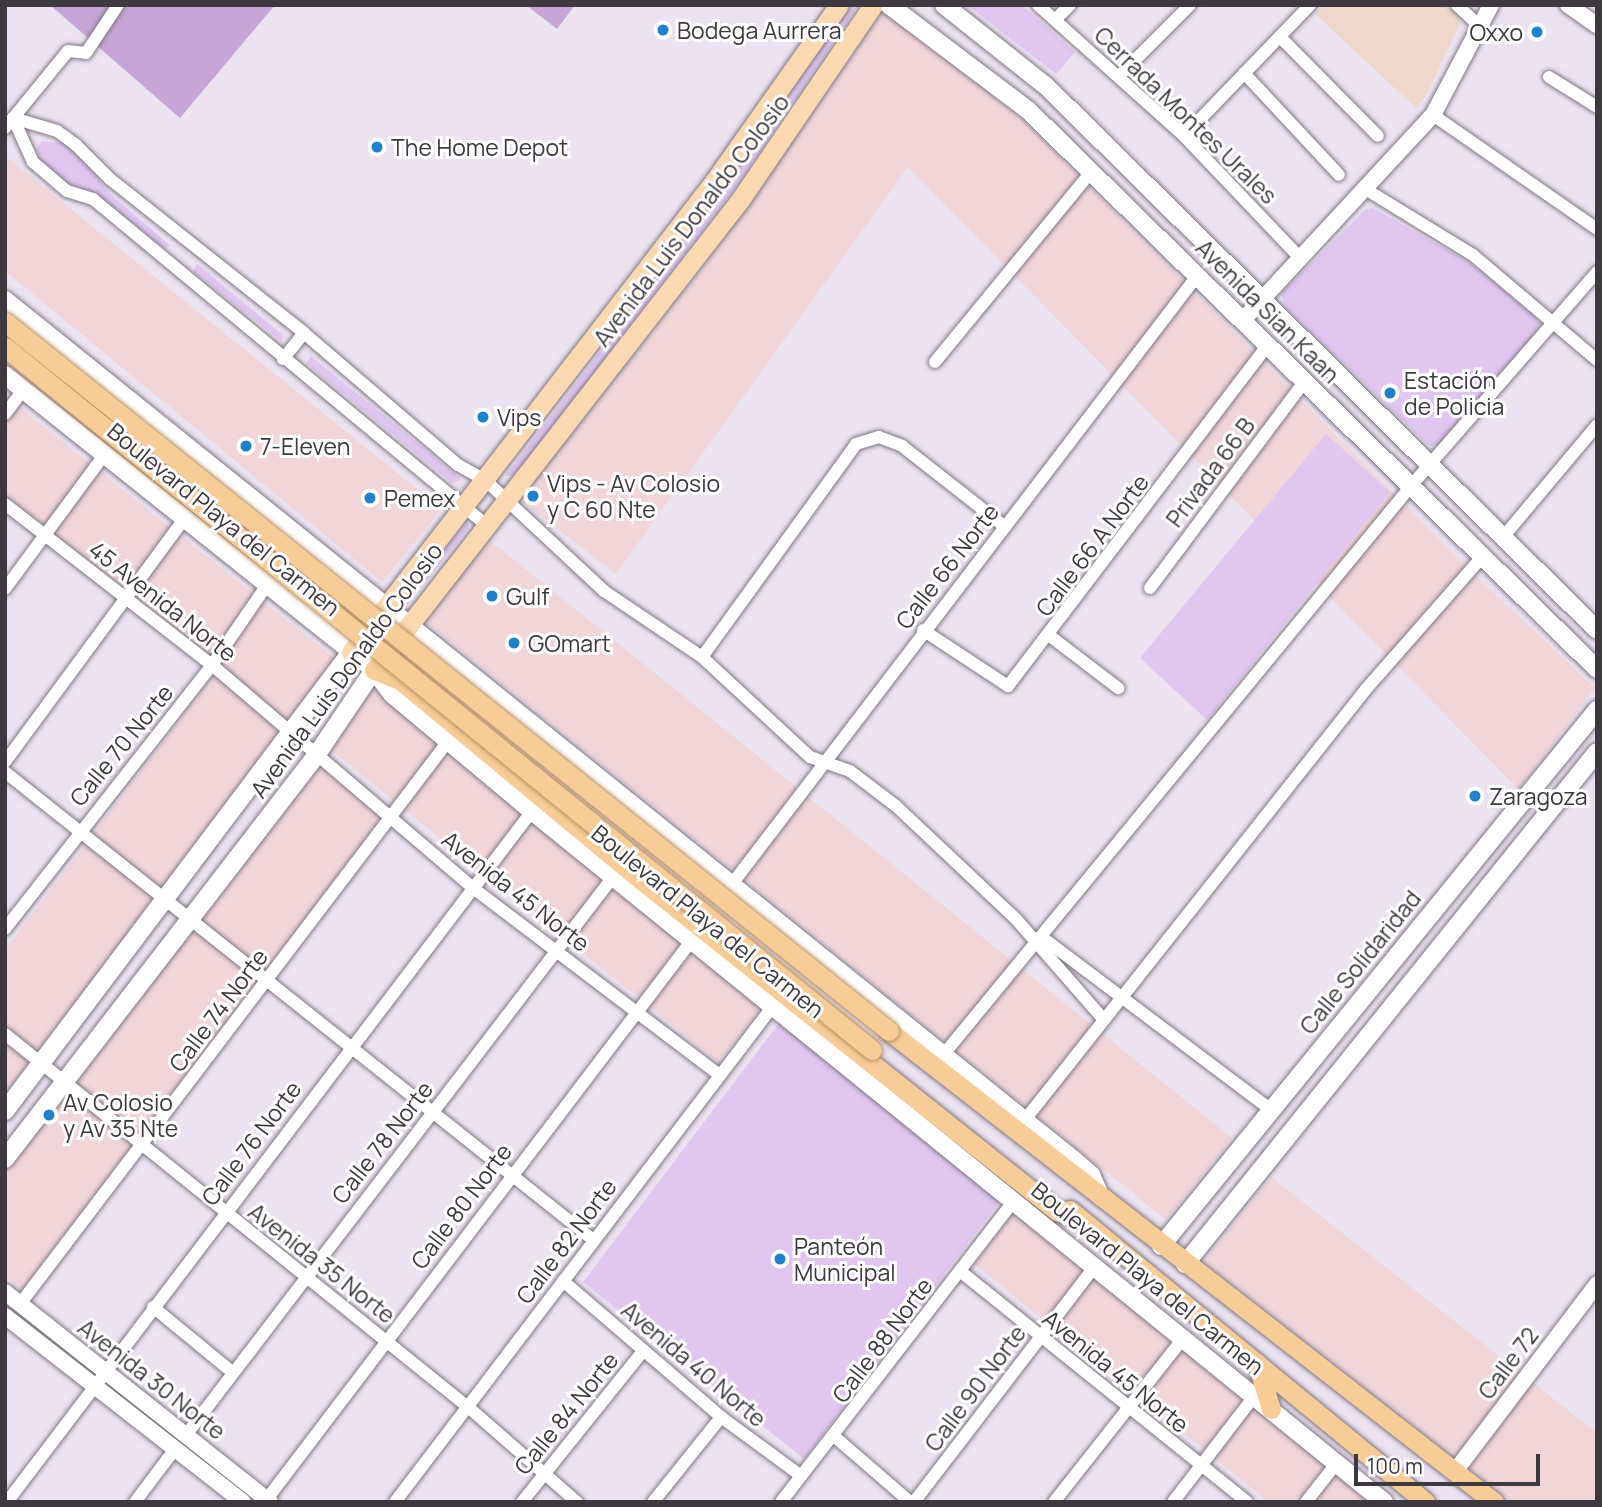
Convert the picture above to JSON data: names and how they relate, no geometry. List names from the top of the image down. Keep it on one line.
{"streets":{"main road":["Avenida Luis Donaldo Colosio","Avenida Sian Kaan","Boulevard Playa del Carmen","Calle Solidaridad"],"street":["Cerrada Montes Urales","Privada 66 B","Calle 66 A Norte","Calle 66 Norte","45 Avenida Norte","Calle 70 Norte","Avenida 45 Norte","Calle 74 Norte","Calle 78 Norte","Calle 76 Norte","Calle 80 Norte","Calle 82 Norte","Avenida 35 Norte","Calle 88 Norte","Calle 72","Avenida 40 Norte","Avenida 30 Norte","Calle 90 Norte","Calle 84 Norte"]},"crossings":[["Avenida Luis Donaldo Colosio","Boulevard Playa del Carmen"],["Avenida Luis Donaldo Colosio","45 Avenida Norte"],["Avenida Luis Donaldo Colosio","Avenida 45 Norte"],["Avenida Luis Donaldo Colosio","Avenida 35 Norte"],["Avenida Sian Kaan","Privada 66 B"],["Avenida Sian Kaan","Calle 66 A Norte"],["Avenida Sian Kaan","Calle 66 Norte"],["Boulevard Playa del Carmen","Calle 66 Norte"],["Boulevard Playa del Carmen","Calle 70 Norte"],["Boulevard Playa del Carmen","Calle 74 Norte"],["Boulevard Playa del Carmen","Calle 78 Norte"],["Boulevard Playa del Carmen","Calle 76 Norte"],["Boulevard Playa del Carmen","Calle 80 Norte"],["Boulevard Playa del Carmen","Calle 82 Norte"],["Boulevard Playa del Carmen","Calle 88 Norte"],["Boulevard Playa del Carmen","Calle 90 Norte"],["Calle 66 A Norte","Calle 66 Norte"],["45 Avenida Norte","Calle 70 Norte"],["45 Avenida Norte","Avenida 45 Norte"],["Avenida 45 Norte","Calle 74 Norte"],["Avenida 45 Norte","Calle 78 Norte"],["Avenida 45 Norte","Calle 76 Norte"],["Avenida 45 Norte","Calle 80 Norte"],["Avenida 45 Norte","Calle 82 Norte"],["Avenida 45 Norte","Calle 88 Norte"],["Avenida 45 Norte","Calle 90 Norte"],["Calle 74 Norte","Avenida 35 Norte"],["Calle 74 Norte","Avenida 30 Norte"],["Calle 78 Norte","Avenida 35 Norte"],["Calle 78 Norte","Avenida 30 Norte"],["Calle 76 Norte","Avenida 35 Norte"],["Calle 76 Norte","Avenida 30 Norte"],["Calle 80 Norte","Avenida 35 Norte"],["Calle 80 Norte","Avenida 30 Norte"],["Calle 82 Norte","Avenida 35 Norte"],["Calle 82 Norte","Avenida 40 Norte"],["Avenida 35 Norte","Calle 84 Norte"],["Calle 88 Norte","Avenida 40 Norte"],["Avenida 40 Norte","Calle 84 Norte"]],"places":["Bodega Aurrera","Oxxo","The Home Depot","Estación de Policia","Vips","7-Eleven","Vips - Av Colosio y C 60 Nte","Pemex","Gulf","GOmart","Zaragoza","Av Colosio y Av 35 Nte","Panteón Municipal"],"scale_bar":"100 m"}
